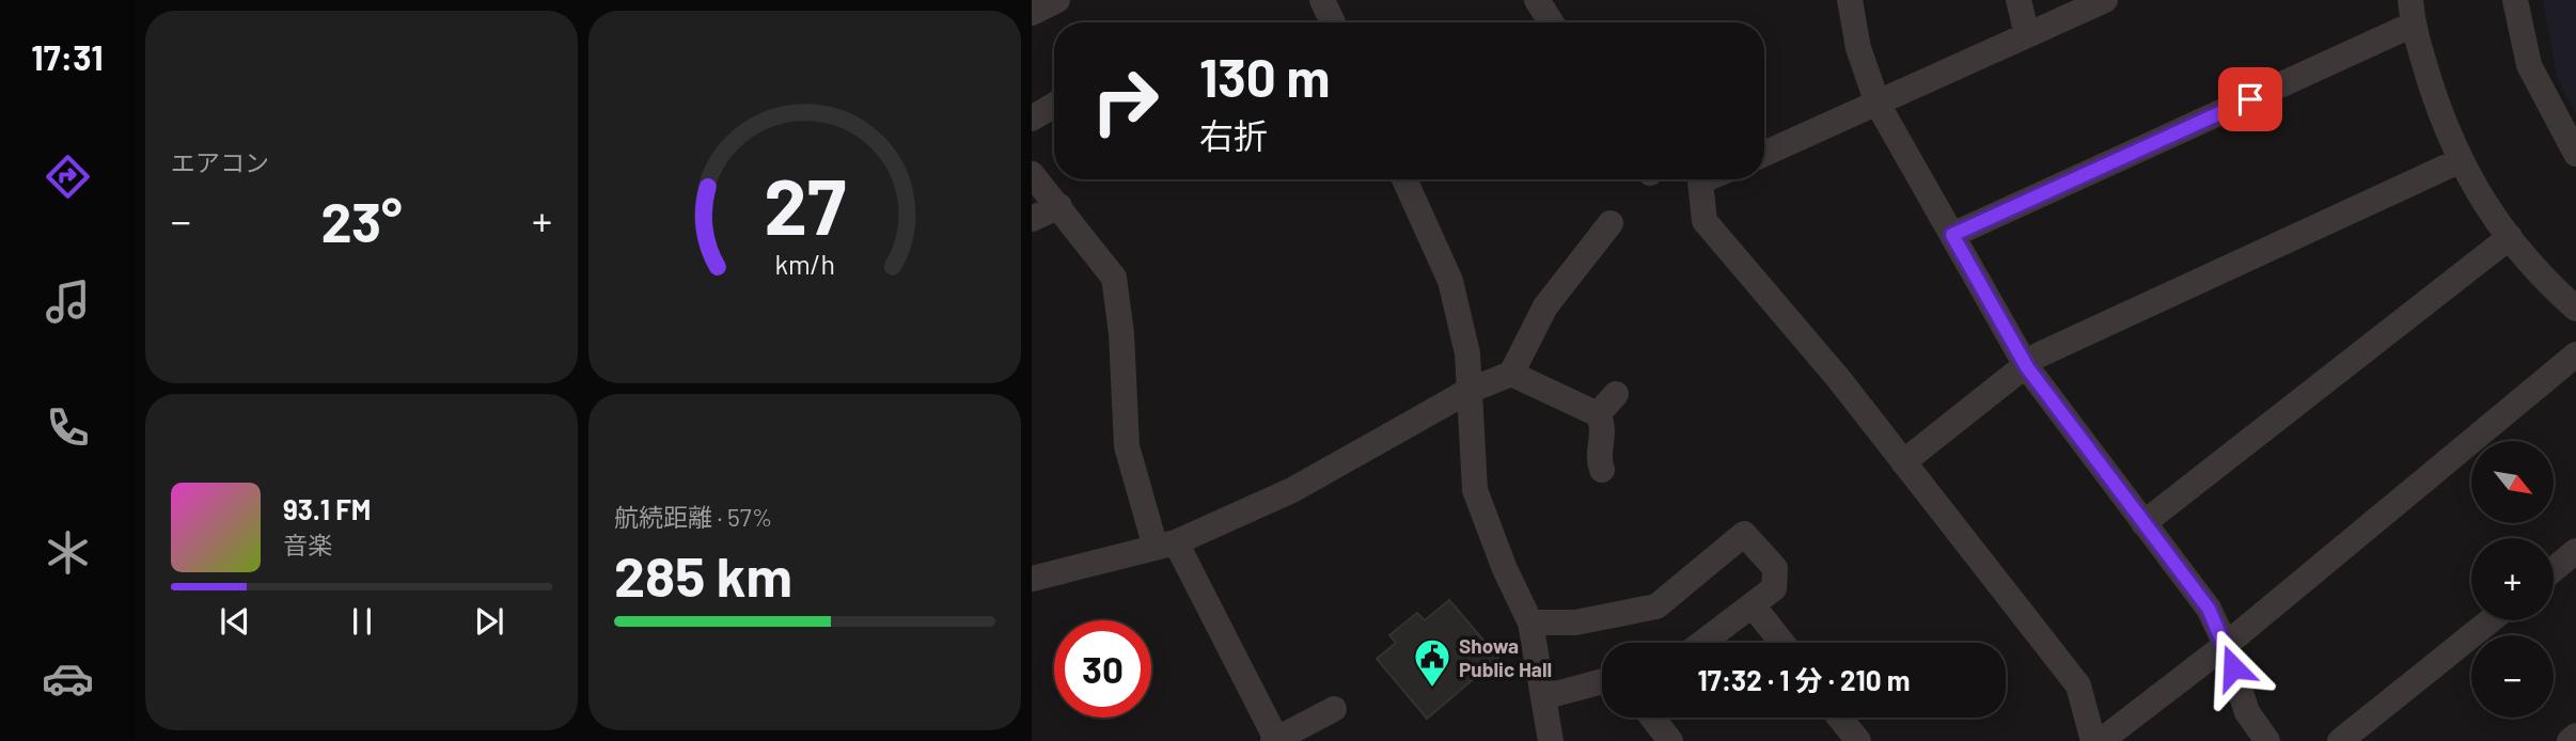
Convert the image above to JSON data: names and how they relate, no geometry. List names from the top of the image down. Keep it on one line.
{"places":{"public building":["Showa Public Hall"]},"north":"bottom right","page":{"tabs":"17:31","tile":["エアコン",["航続距離 · 57%","285 km"]],"turn":["130 m","右折"],"heat":["−","23°","+"],"map_buttons":["+","−"],"song":["93.1 FM","音楽"],"limit":"30","trip":"17:32 · 1 分 · 210 m","gauge":["27","km/h"]}}
